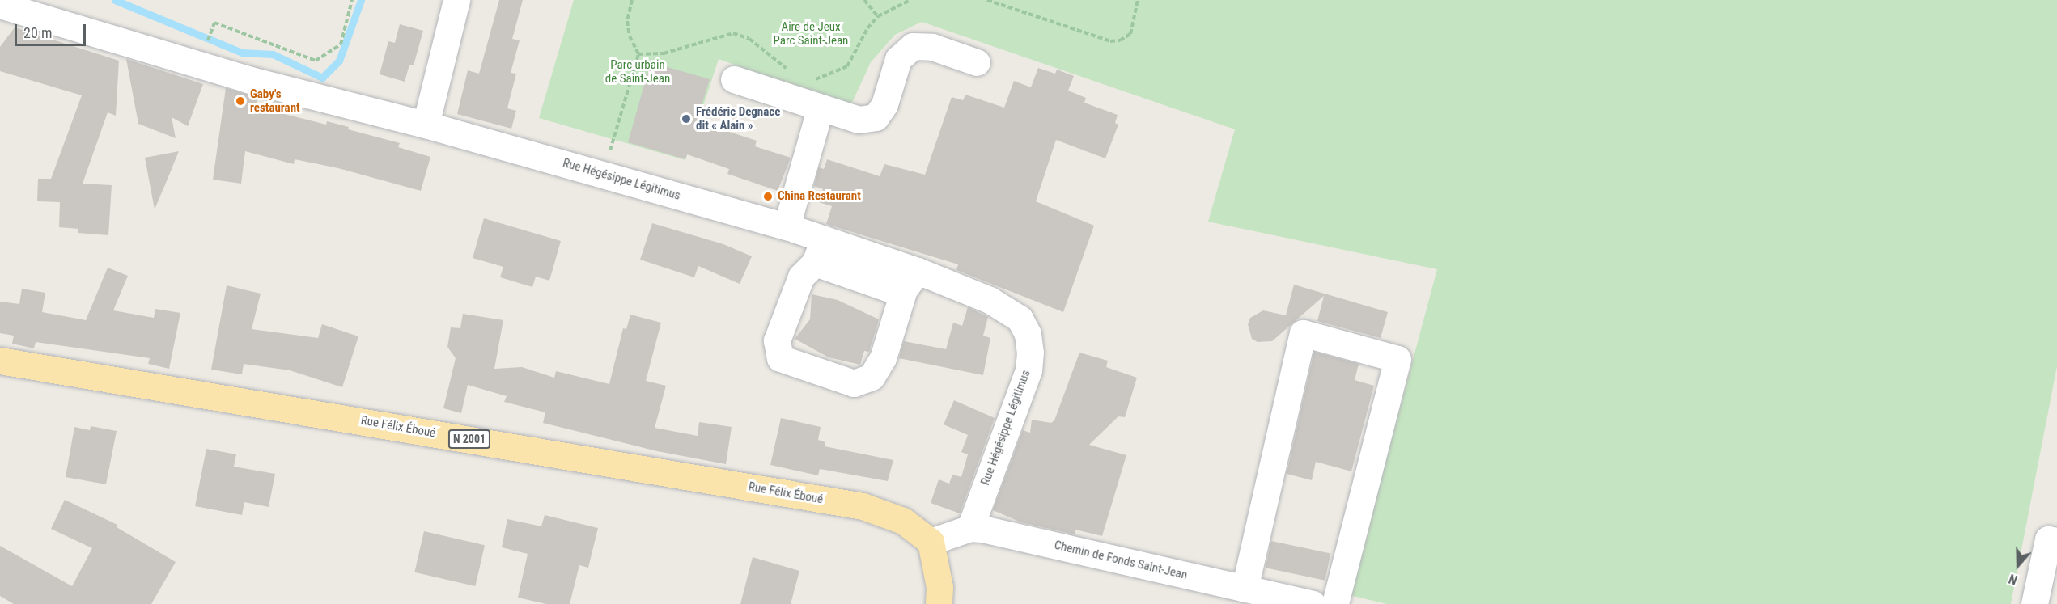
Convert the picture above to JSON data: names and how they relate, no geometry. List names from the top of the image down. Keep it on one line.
{"streets":{"main road":["Rue Félix Éboué","N 2001"],"street":["Rue Hégésippe Légitimus","Chemin de Fonds Saint-Jean"]},"crossings":[["Rue Hégésippe Légitimus","Chemin de Fonds Saint-Jean"]],"parks":["Aire de Jeux Parc Saint-Jean","Parc urbain de Saint-Jean"],"places":["Gaby's restaurant","Frédéric Degnace dit « Alain »","China Restaurant"],"scale_bar":"20 m","north":"bottom"}
